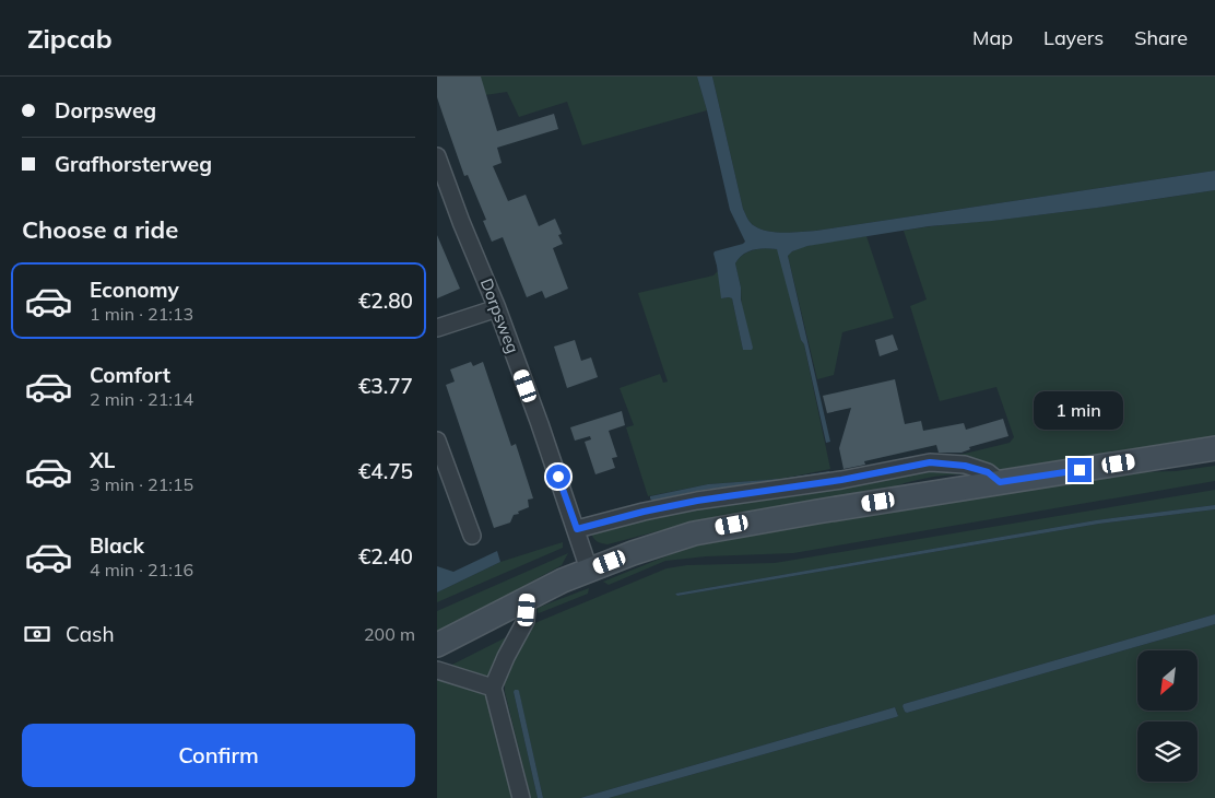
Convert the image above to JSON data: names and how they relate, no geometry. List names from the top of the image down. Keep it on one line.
{"streets":{"street":["Dorpsweg"]},"north":"bottom left","page":{"header":"Zipcab","nav":["Map","Layers","Share"],"banner":["Dorpsweg","Grafhorsterweg"],"heading":"Choose a ride","list":[{"name":"Economy","note":"1 min · 21:13","value":"€2.80"},{"name":"Comfort","note":"2 min · 21:14","value":"€3.77"},{"name":"XL","note":"3 min · 21:15","value":"€4.75"},{"name":"Black","note":"4 min · 21:16","value":"€2.40"}],"bubble":"1 min","pay":["Cash","200 m"],"buttons":"Confirm"}}
